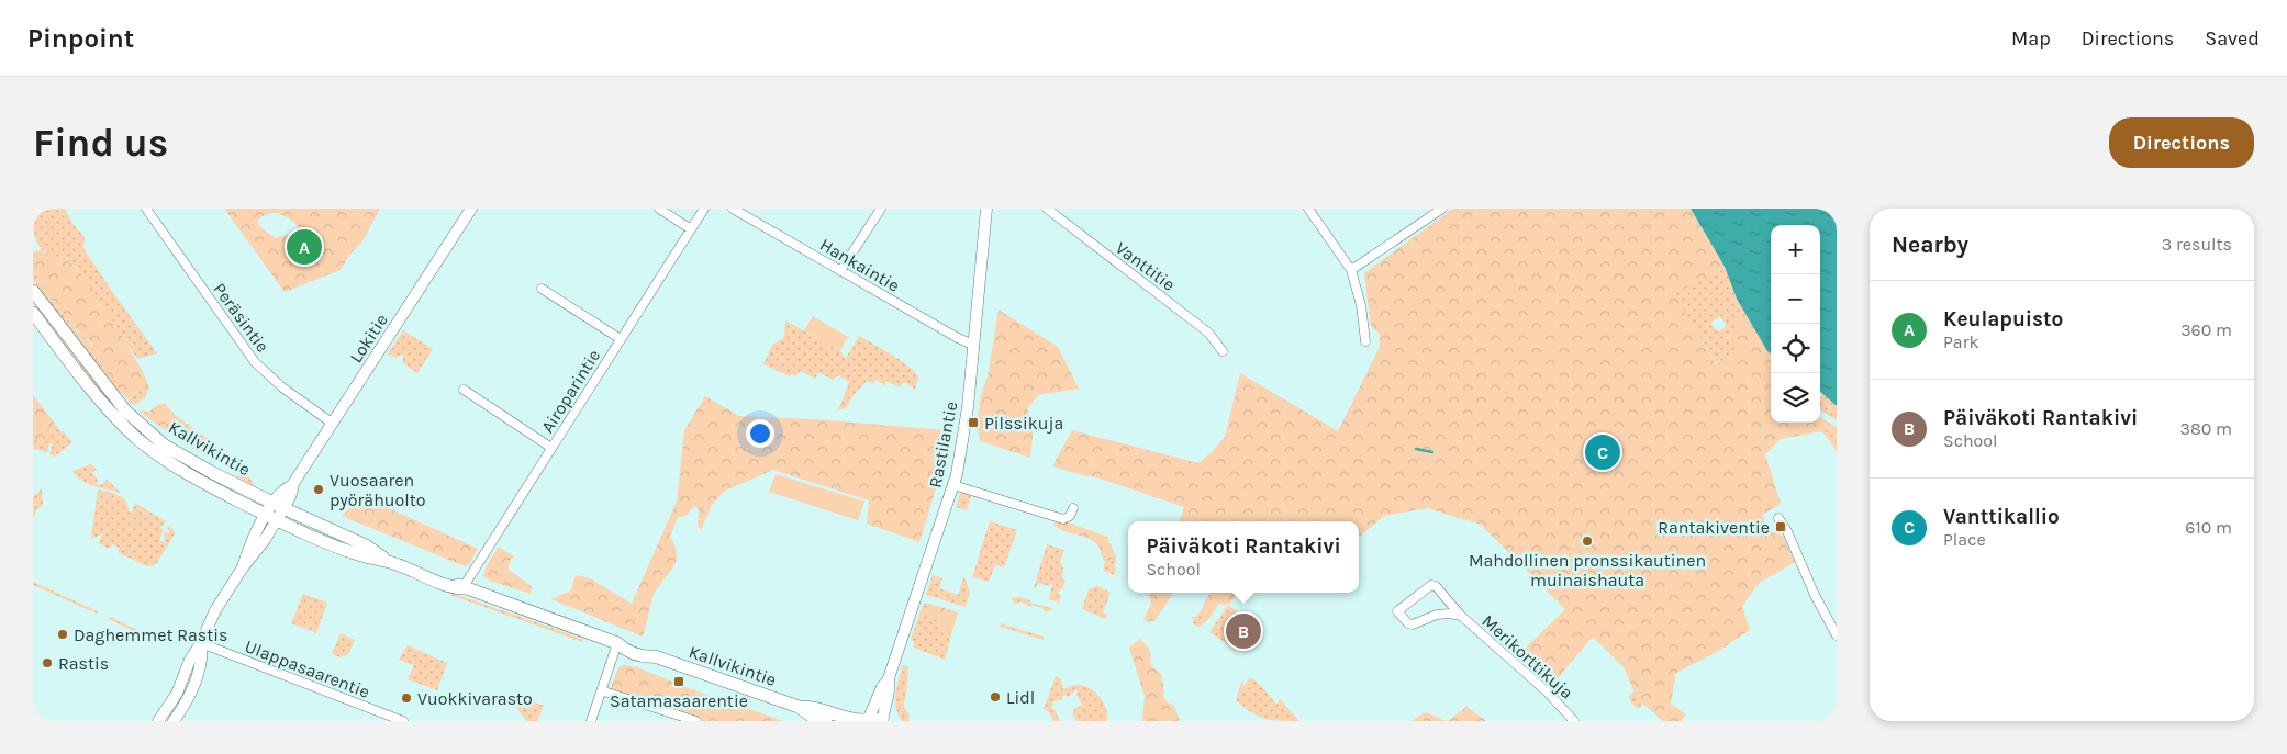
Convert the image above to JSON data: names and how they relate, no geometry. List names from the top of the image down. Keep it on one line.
{"streets":{"main road":["Kallvikintie"],"street":["Hankaintie","Vanttitie","Peräsintie","Lokitie","Airoparintie","Rastilantie","Merikorttikuja","Ulappasaarentie"]},"crossings":[["Hankaintie","Rastilantie"],["Peräsintie","Lokitie"],["Lokitie","Kallvikintie"],["Lokitie","Ulappasaarentie"],["Airoparintie","Kallvikintie"],["Rastilantie","Kallvikintie"]],"places":{"transit":["Pilssikuja","Rantakiventie","Satamasaarentie"],"other":["Vuosaaren pyörähuolto","Mahdollinen pronssikautinen muinaishauta","Daghemmet Rastis","Rastis","Lidl","Vuokkivarasto"]},"page":{"header":"Pinpoint","nav":["Map","Directions","Saved"],"buttons":"Directions","title":"Find us","heading":["Nearby","3 results"],"map_buttons":["+","−"],"pins":["A","C","B"],"list":[{"mark":"A","name":"Keulapuisto","note":"Park","value":"360 m"},{"mark":"B","name":"Päiväkoti Rantakivi","note":"School","value":"380 m"},{"mark":"C","name":"Vanttikallio","note":"Place","value":"610 m"}],"popup":["Päiväkoti Rantakivi","School"]}}
